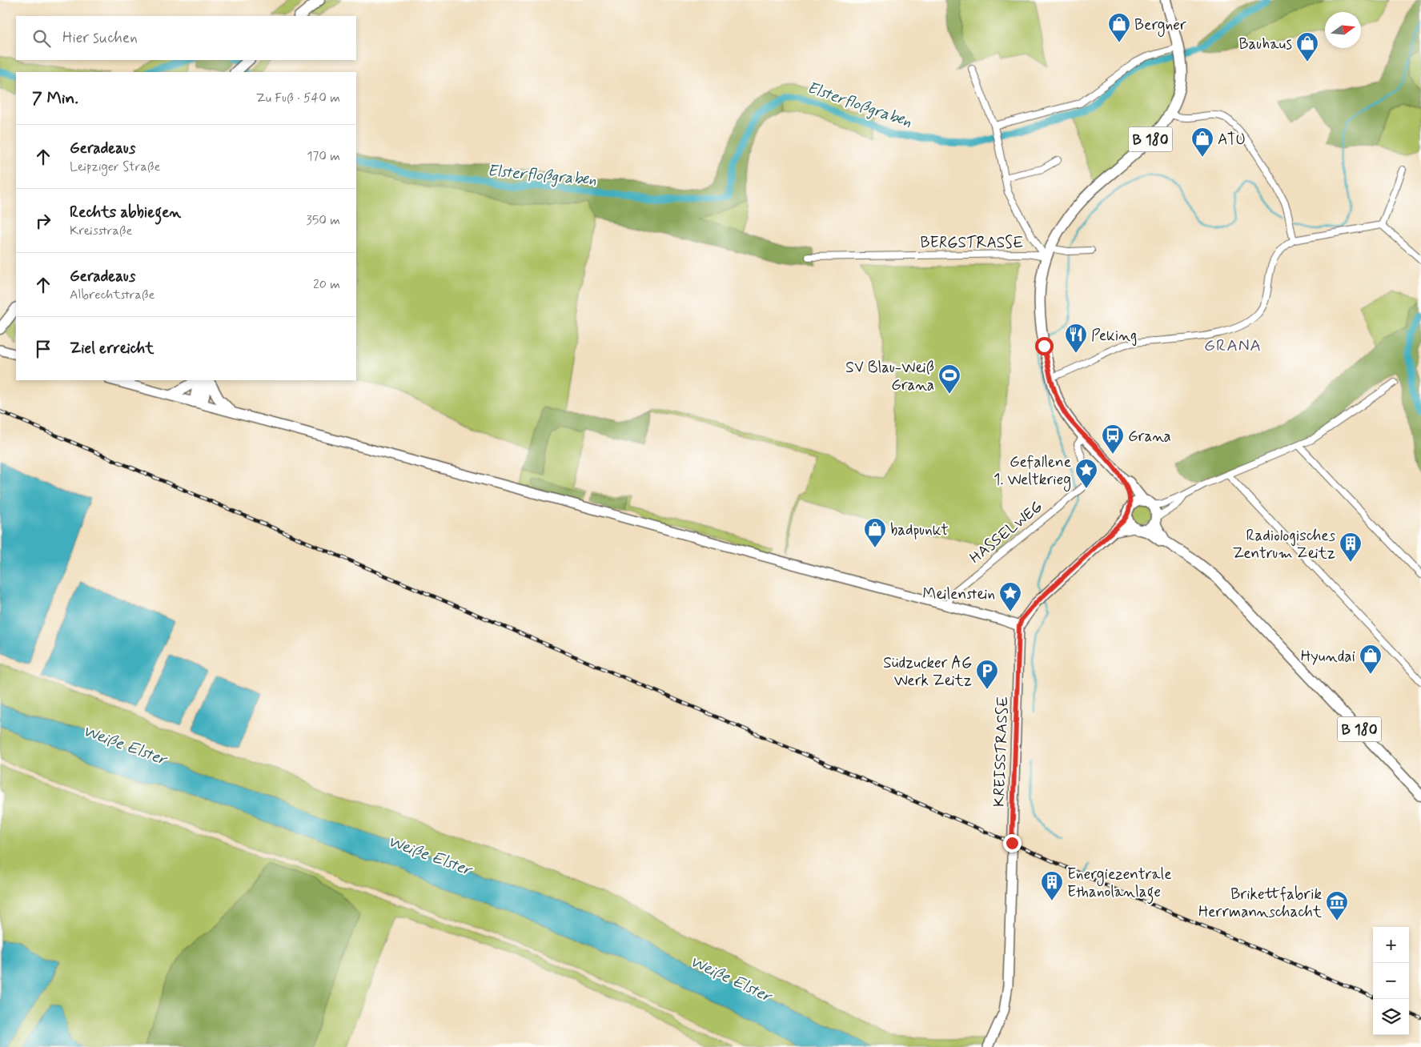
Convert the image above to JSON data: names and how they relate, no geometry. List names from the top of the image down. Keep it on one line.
{"streets":{"main road":["B 180","KREISSTRASSE"],"street":["BERGSTRASSE","HASSELWEG"]},"crossings":[["B 180","BERGSTRASSE"],["B 180","HASSELWEG"]],"districts":["GRANA"],"water":["Elsterfloßgraben","Weiße Elster"],"places":{"shop":["Bergner","Bauhaus","ATU","badpunkt","Hyundai"],"restaurant":["Peking"],"sports":["SV Blau-Weiß Grana"],"bus stop":["Grana"],"place":["Gefallene 1. Weltkrieg","Meilenstein"],"building":["Radiologisches Zentrum Zeitz","Energiezentrale Ethanolanlage"],"parking":["Südzucker AG Werk Zeitz"],"museum":["Brikettfabrik Herrmannschacht"]},"north":"right","page":{"search":"Hier suchen","heading":["7 Min.","Zu Fuß · 540 m"],"list":[["Geradeaus","Leipziger Straße","170 m"],["Rechts abbiegen","Kreisstraße","350 m"],["Geradeaus","Albrechtstraße","20 m"],"Ziel erreicht"],"map_buttons":["+","−"]}}
